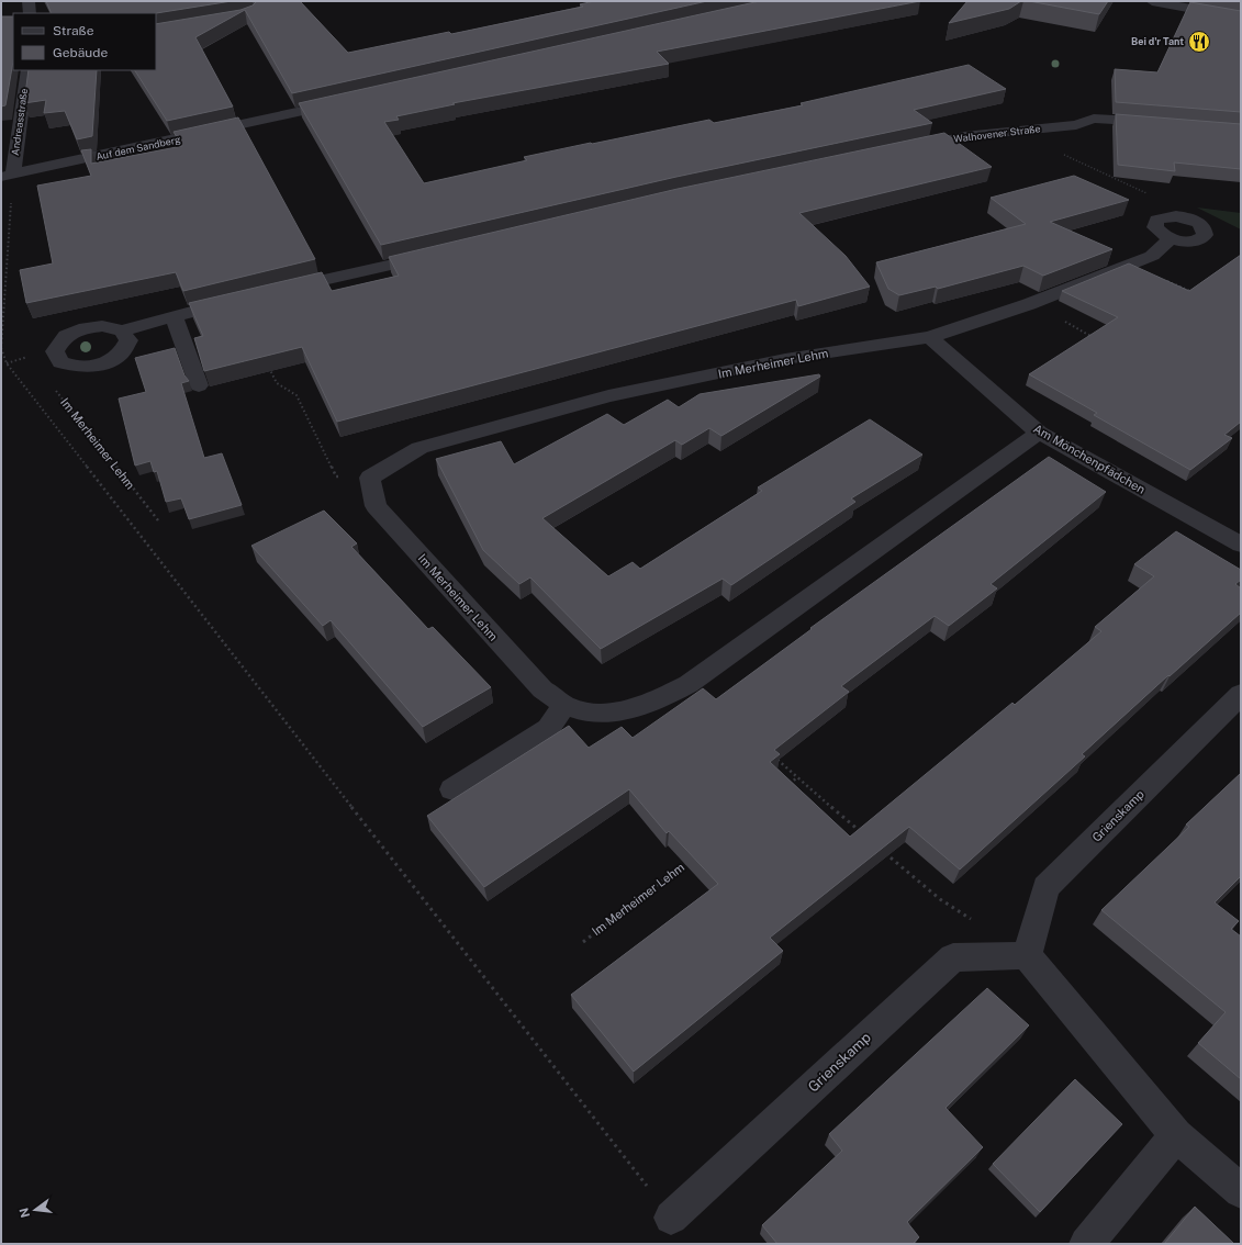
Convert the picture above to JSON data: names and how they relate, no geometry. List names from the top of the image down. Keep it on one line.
{"streets":{"street":["Andreasstraße","Walhovener Straße","Auf dem Sandberg","Im Merheimer Lehm","Am Mönchenpfädchen","Grienskamp"]},"crossings":[["Andreasstraße","Auf dem Sandberg"],["Im Merheimer Lehm","Am Mönchenpfädchen"]],"places":{"restaurant":["Bei d'r Tant"]},"legend":["Straße","Gebäude"],"north":"left"}
